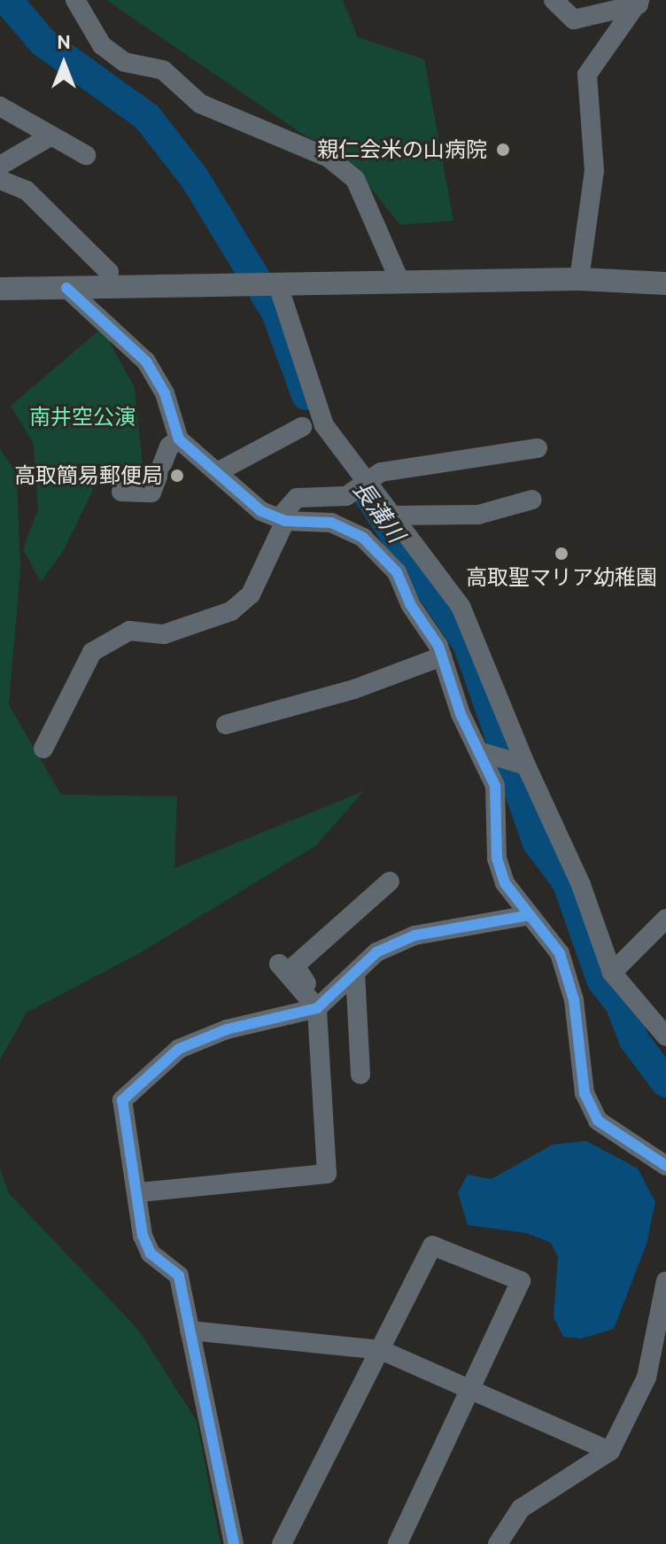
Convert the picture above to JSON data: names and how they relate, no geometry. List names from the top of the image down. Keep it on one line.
{"water":["長溝川"],"parks":["南井空公演"],"places":["親仁会米の山病院","高取簡易郵便局","高取聖マリア幼稚園"],"north":"top"}
